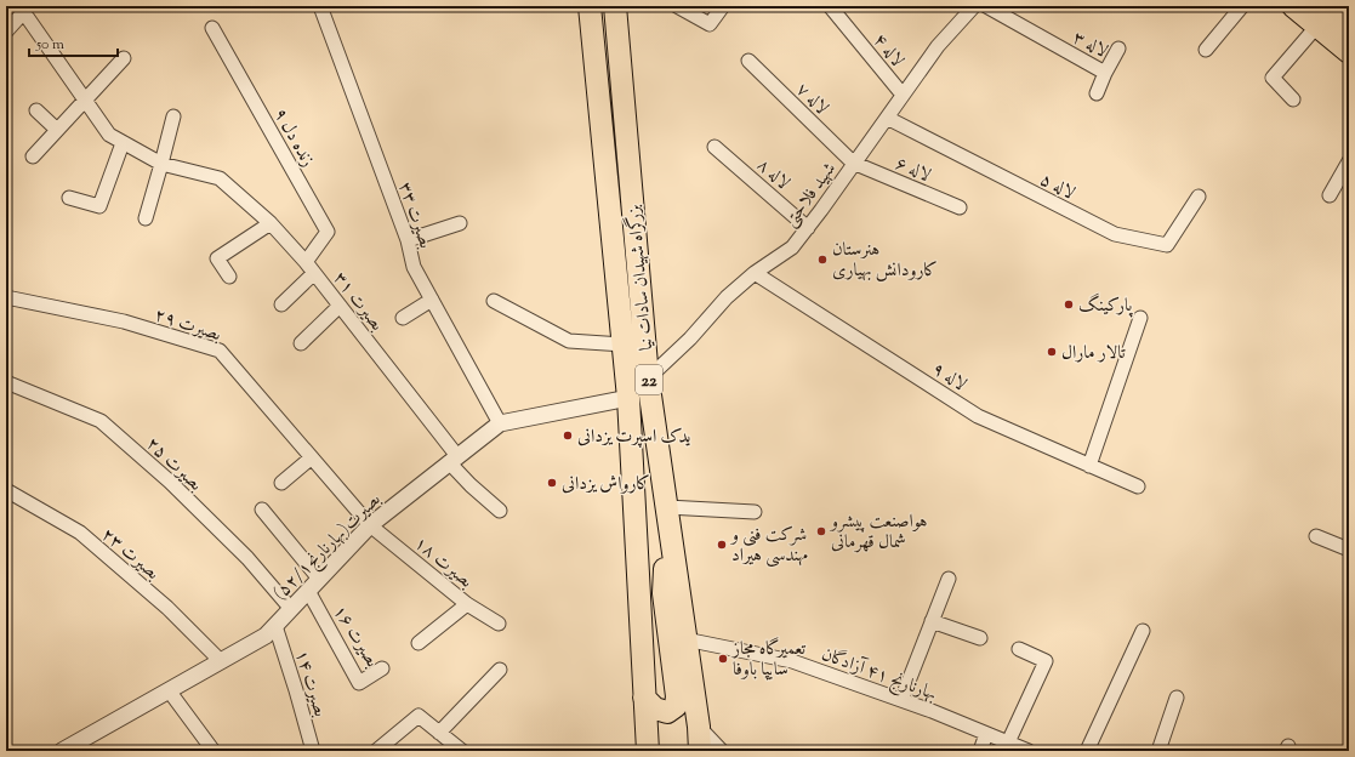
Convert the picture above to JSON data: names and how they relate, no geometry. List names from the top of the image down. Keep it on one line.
{"streets":{"highway":["بزرگراه شهیدان سادات نیا","22"],"street":["لاله ۳","لاله ۴","لاله ۷","زنده دل ۹","لاله ۶","لاله ۸","لاله ۵","شهید فلاحتی","بصیرت ۳۳","بصیرت ۳۱","بصیرت ۲۹","لاله ۹","بصیرت ۲۵","بصیرت(بهارنارنج۵۲/۱)","بصیرت ۲۳","بصیرت ۱۸","بصیرت ۱۶","بهارنارنج ۴۱ آزادگان","بصیرت ۱۴"]},"crossings":[["لاله ۴","شهید فلاحتی"],["لاله ۷","لاله ۶"],["لاله ۷","شهید فلاحتی"],["زنده دل ۹","بصیرت ۳۱"],["لاله ۶","شهید فلاحتی"],["لاله ۸","شهید فلاحتی"],["لاله ۵","شهید فلاحتی"],["شهید فلاحتی","بزرگراه شهیدان سادات نیا"],["شهید فلاحتی","لاله ۹"],["بصیرت ۳۳","بصیرت(بهارنارنج۵۲/۱)"],["بزرگراه شهیدان سادات نیا","بصیرت(بهارنارنج۵۲/۱)"],["بزرگراه شهیدان سادات نیا","بهارنارنج ۴۱ آزادگان"],["بصیرت ۳۱","بصیرت(بهارنارنج۵۲/۱)"],["بصیرت ۲۹","بصیرت(بهارنارنج۵۲/۱)"],["بصیرت ۲۹","بصیرت ۱۸"],["بصیرت ۲۵","بصیرت(بهارنارنج۵۲/۱)"],["بصیرت(بهارنارنج۵۲/۱)","بصیرت ۲۳"],["بصیرت(بهارنارنج۵۲/۱)","بصیرت ۱۸"],["بصیرت(بهارنارنج۵۲/۱)","بصیرت ۱۶"],["بصیرت(بهارنارنج۵۲/۱)","بصیرت ۱۴"]],"places":["هنرستان کارودانش بهیاری","پارکینگ","تالار مارال","یدک اسپرت یزدانی","کارواش یزدانی","هواصنعت پیشرو شمال قهرمانی","شرکت فنی و مهندسی هیراد","تعمیرگاه مجاز سایپا باوفا"],"scale_bar":"50 m"}
